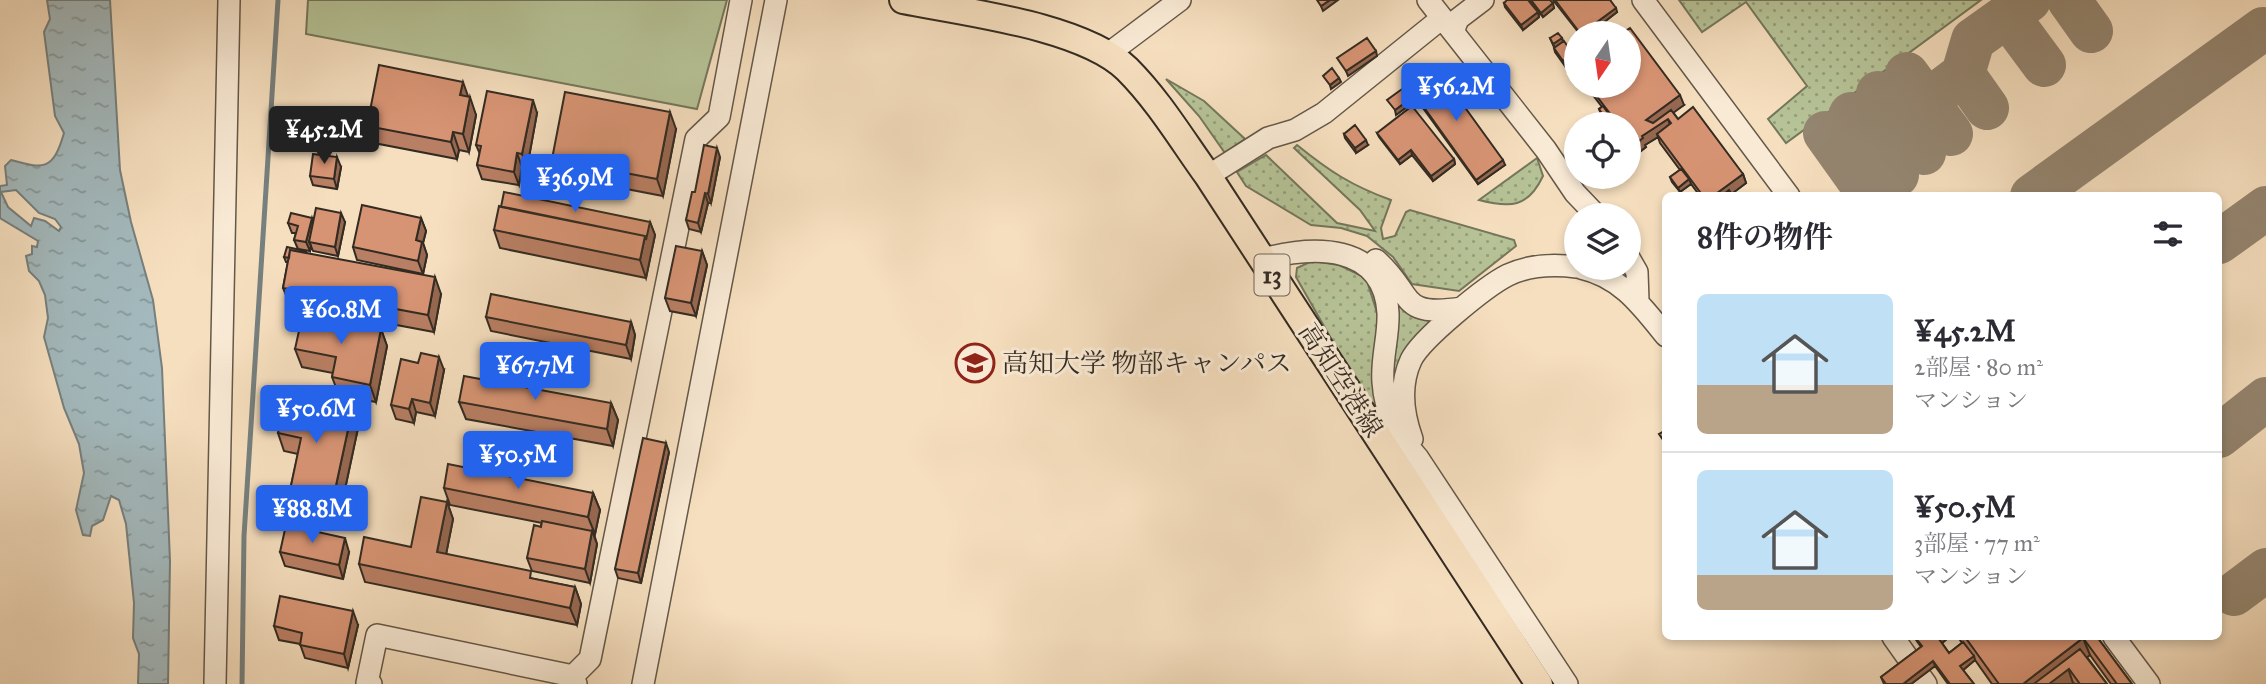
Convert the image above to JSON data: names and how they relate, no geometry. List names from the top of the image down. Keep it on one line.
{"streets":{"main road":["13","高知空港線"]},"places":{"school or university":["高知大学 物部キャンパス"]},"north":"bottom","page":{"price":["¥56.2M","¥45.2M","¥36.9M","¥60.8M","¥67.7M","¥50.6M","¥50.5M","¥88.8M"],"heading":"8件の物件","list":[{"name":"¥45.2M","note":"2部屋 · 80 m² · マンション"},{"name":"¥50.5M","note":"3部屋 · 77 m² · マンション"}]}}
